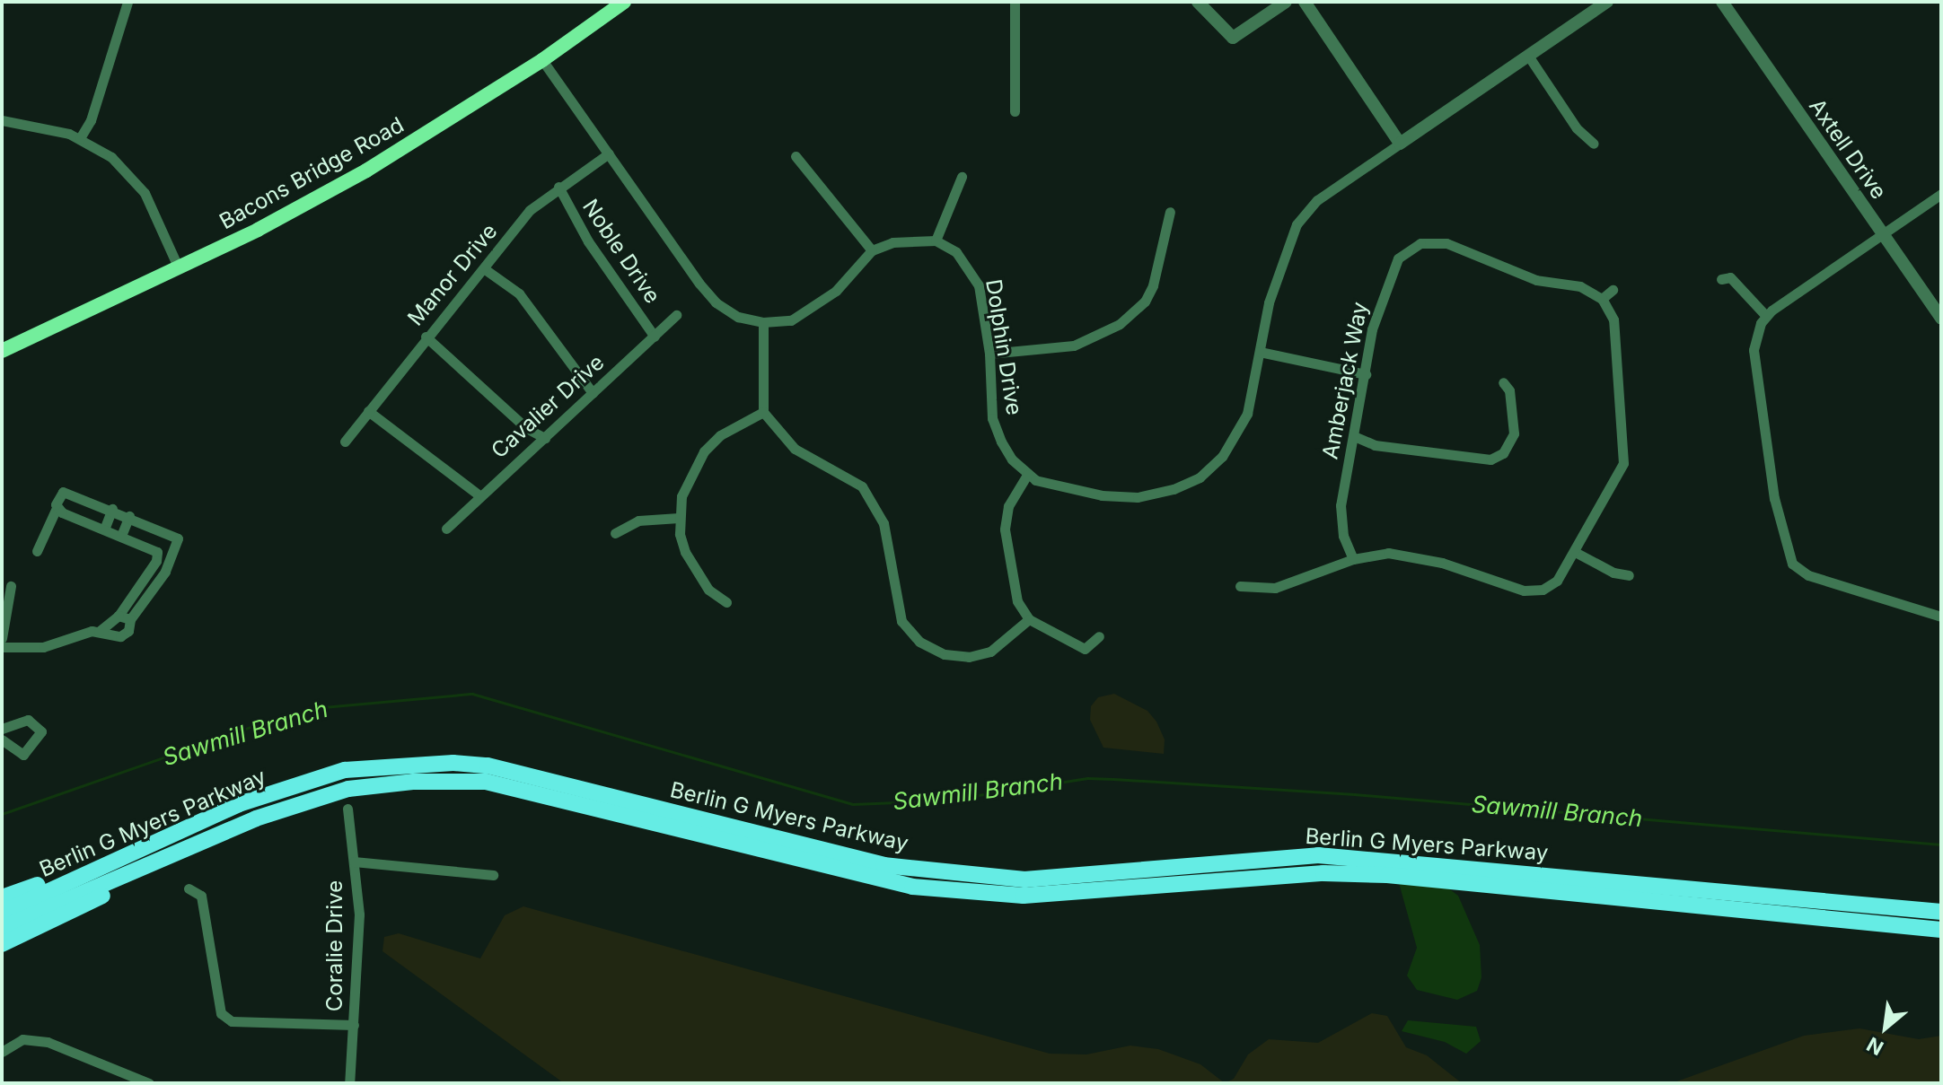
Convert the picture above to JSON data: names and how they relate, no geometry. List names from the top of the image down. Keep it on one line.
{"streets":{"main road":["Bacons Bridge Road","Berlin G Myers Parkway"],"street":["Axtell Drive","Noble Drive","Manor Drive","Dolphin Drive","Amberjack Way","Cavalier Drive","Coralie Drive"]},"crossings":[["Noble Drive","Manor Drive"],["Noble Drive","Cavalier Drive"]],"water":["Sawmill Branch"],"north":"bottom left"}
